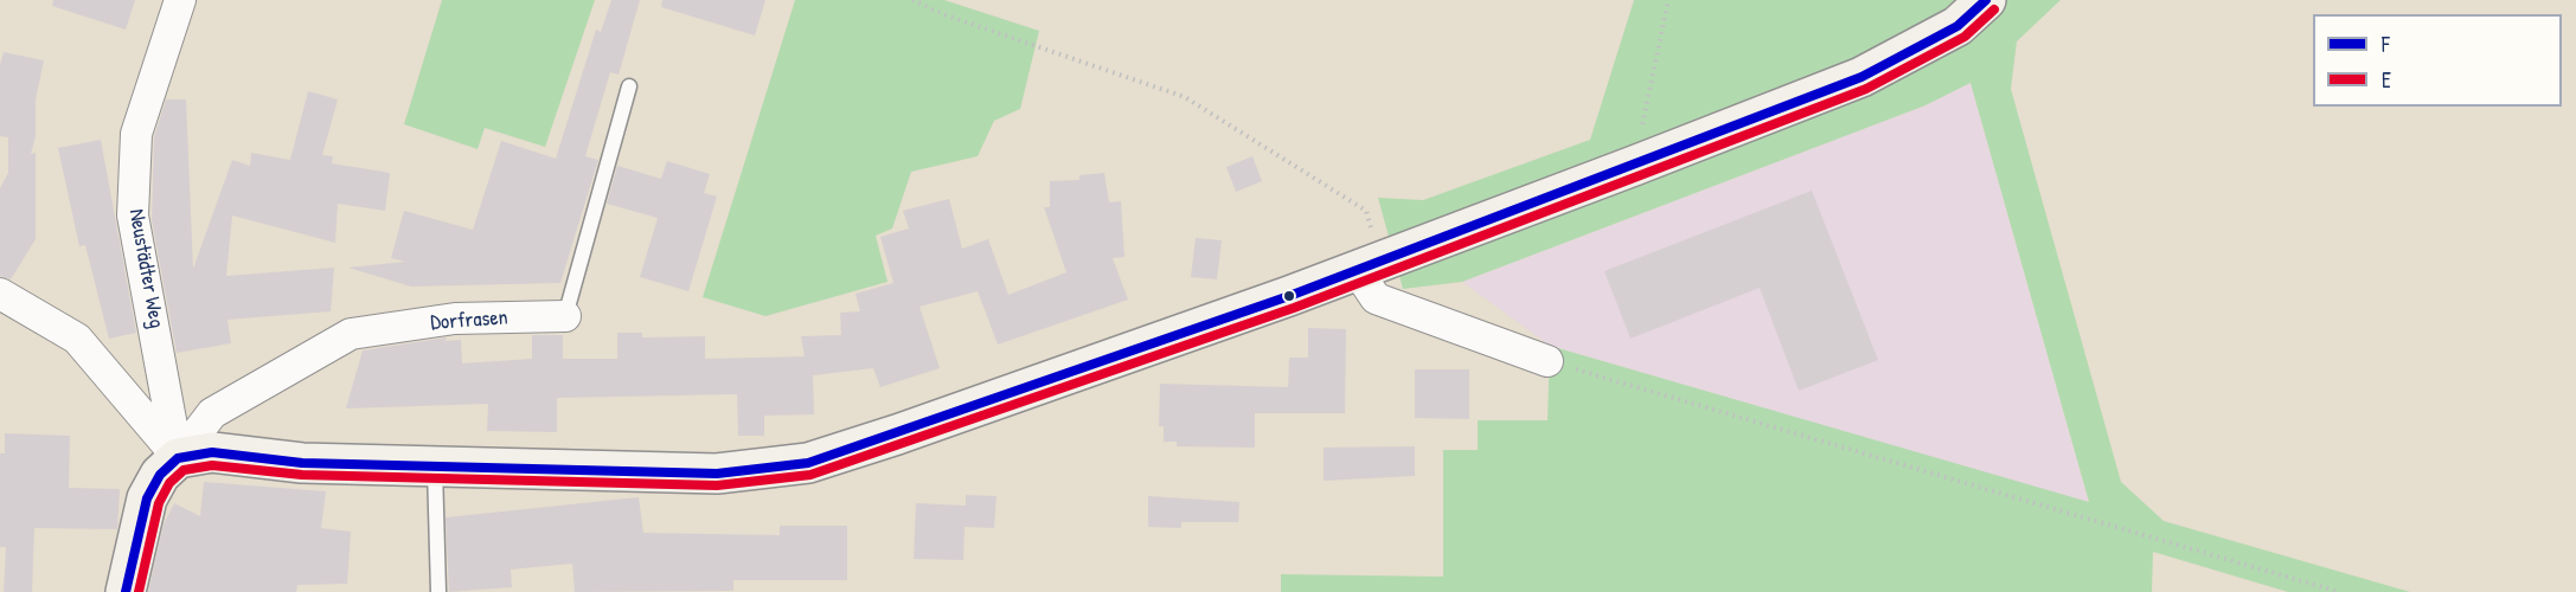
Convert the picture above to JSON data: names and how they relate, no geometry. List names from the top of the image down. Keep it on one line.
{"streets":{"street":["Neustädter Weg","Dorfrasen"]},"crossings":[["Neustädter Weg","Dorfrasen"]],"lines":["transit line F","transit line E"],"legend":["F","E"]}
